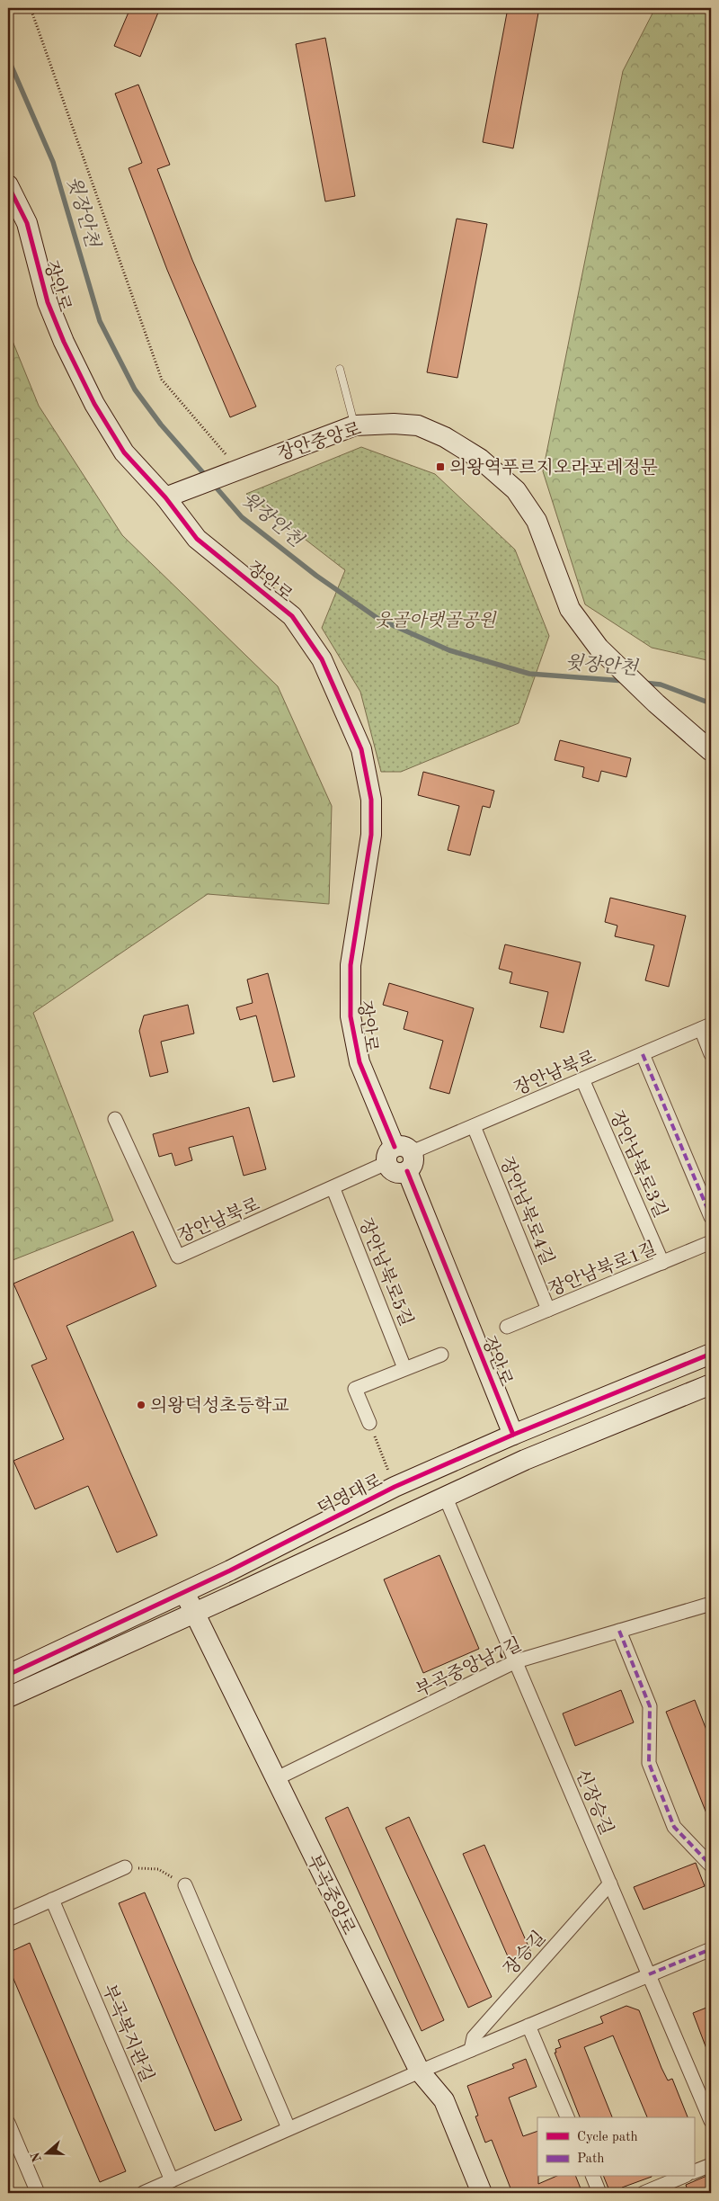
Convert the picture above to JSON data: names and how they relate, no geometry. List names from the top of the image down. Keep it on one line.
{"streets":{"street":["장안로","장안중앙로","장안남북로","장안남북로3길","장안남북로4길","장안남북로1길","장안남북로5길","덕영대로","부곡중앙남7길","신장승길","부곡중앙로","장승길","부곡복지관길"]},"crossings":[["장안로","장안중앙로"],["장안로","장안남북로"],["장안로","덕영대로"],["장안남북로","장안남북로3길"],["장안남북로","장안남북로4길"],["장안남북로","장안남북로5길"],["장안남북로3길","장안남북로1길"],["장안남북로4길","장안남북로1길"],["덕영대로","부곡중앙로"],["부곡중앙남7길","신장승길"],["부곡중앙남7길","부곡중앙로"],["신장승길","장승길"]],"water":["윗장안천"],"parks":["웃골아랫골공원"],"places":{"transit":["의왕역푸르지오라포레정문"],"other":["의왕덕성초등학교"]},"legend":["Cycle path","Path"],"north":"left"}
